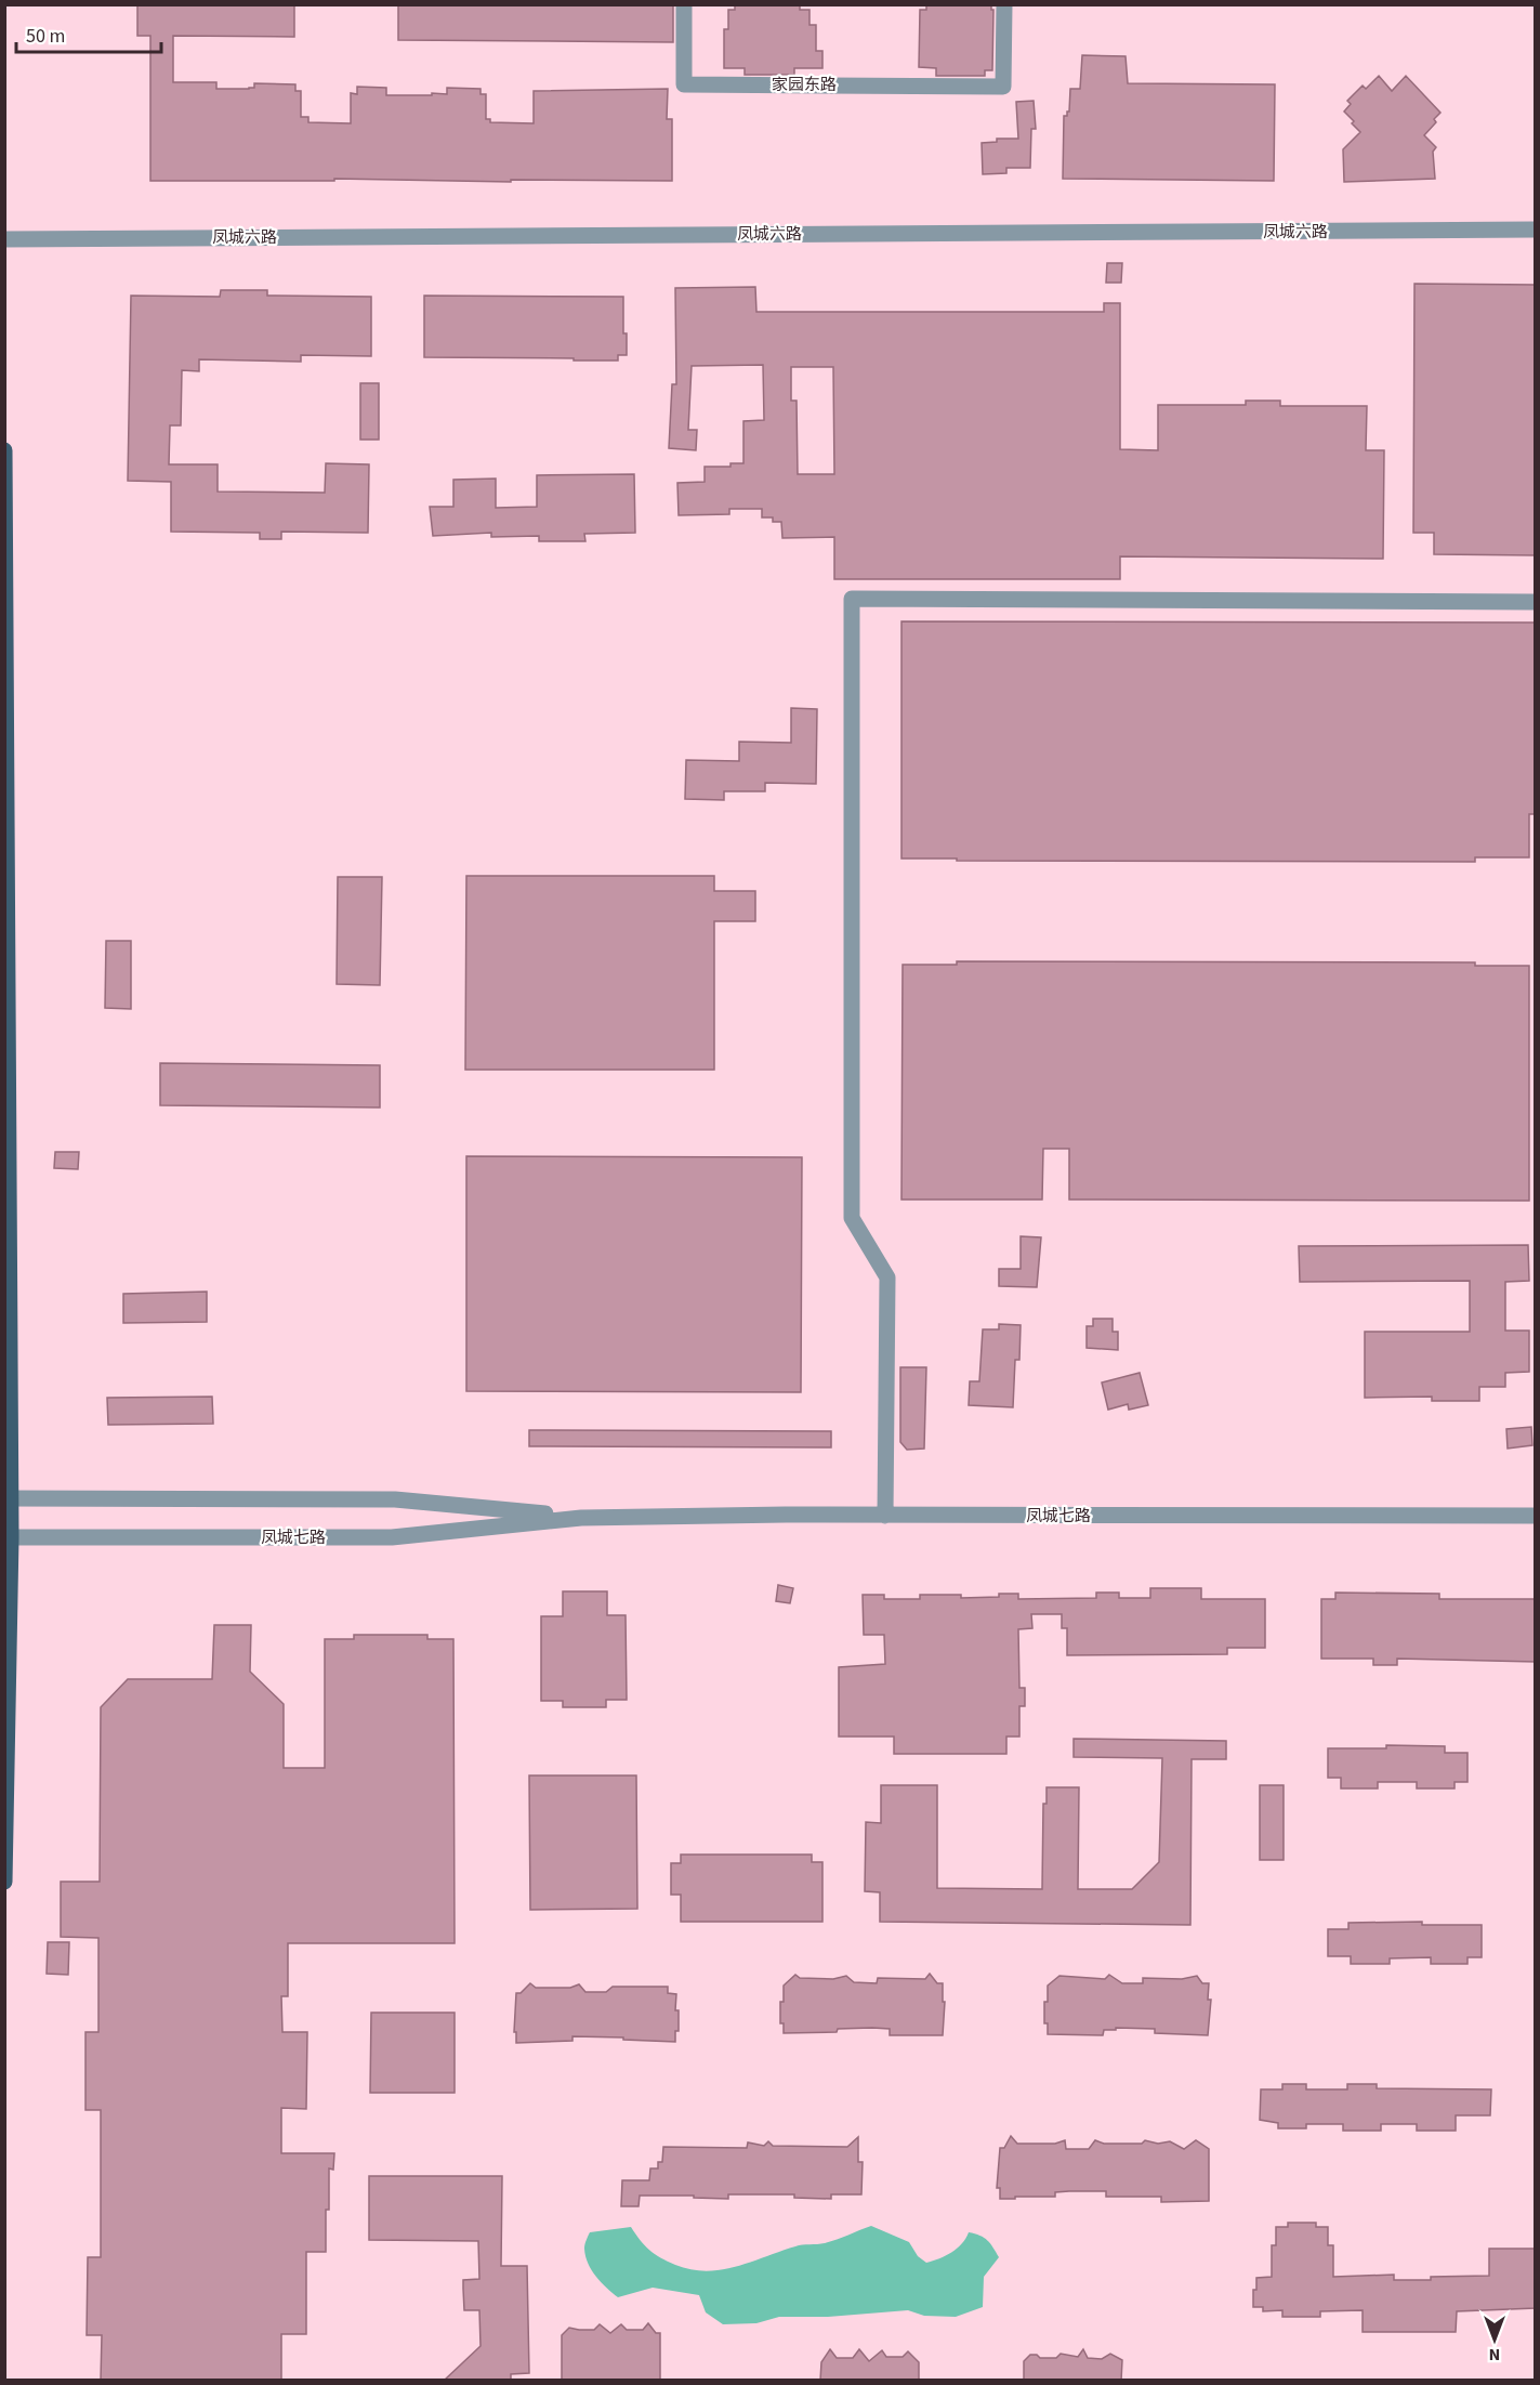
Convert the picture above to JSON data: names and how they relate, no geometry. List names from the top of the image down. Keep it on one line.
{"streets":{"street":["家园东路","凤城六路","凤城七路"]},"scale_bar":"50 m","north":"bottom"}
